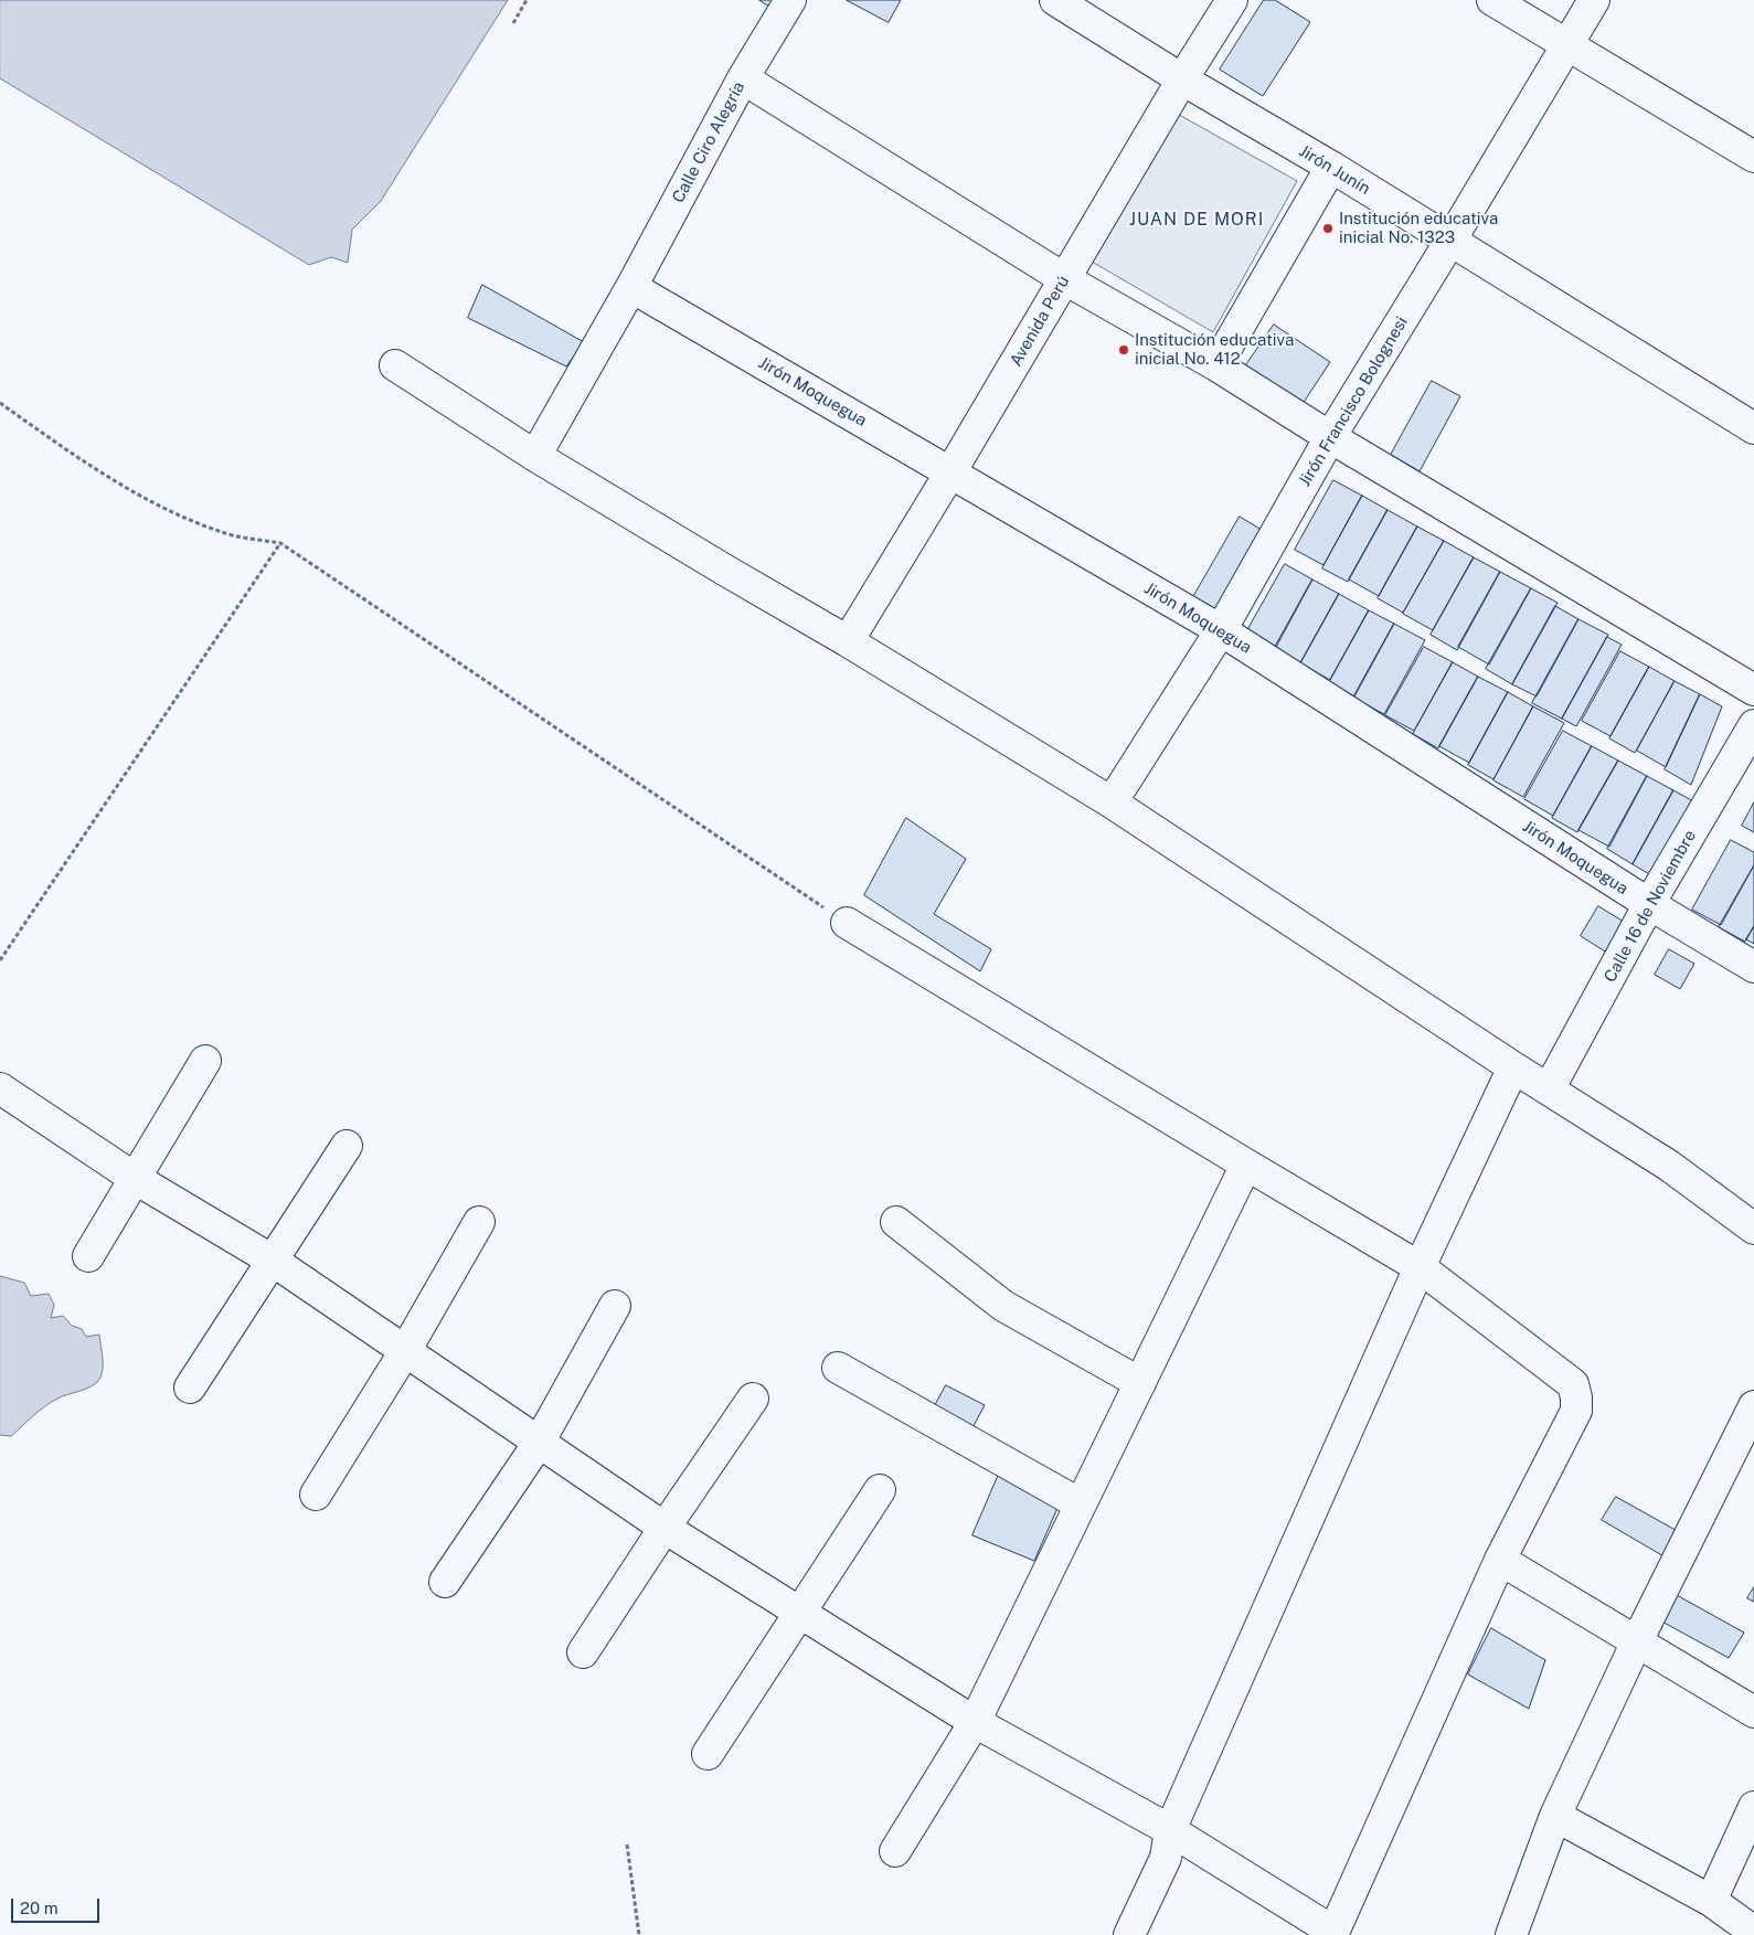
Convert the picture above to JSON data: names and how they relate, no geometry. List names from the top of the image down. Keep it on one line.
{"streets":{"street":["Calle Ciro Alegría","Jirón Junín","Avenida Perú","Jirón Moquegua","Jirón Francisco Bolognesi","Calle 16 de Noviembre"]},"crossings":[["Calle Ciro Alegría","Jirón Moquegua"],["Jirón Junín","Avenida Perú"],["Jirón Junín","Jirón Francisco Bolognesi"],["Avenida Perú","Jirón Moquegua"],["Jirón Moquegua","Jirón Francisco Bolognesi"],["Jirón Moquegua","Calle 16 de Noviembre"]],"districts":["JUAN DE MORI"],"places":["Institución educativa inicial No. 1323","Institución educativa inicial No. 412"],"scale_bar":"20 m"}
